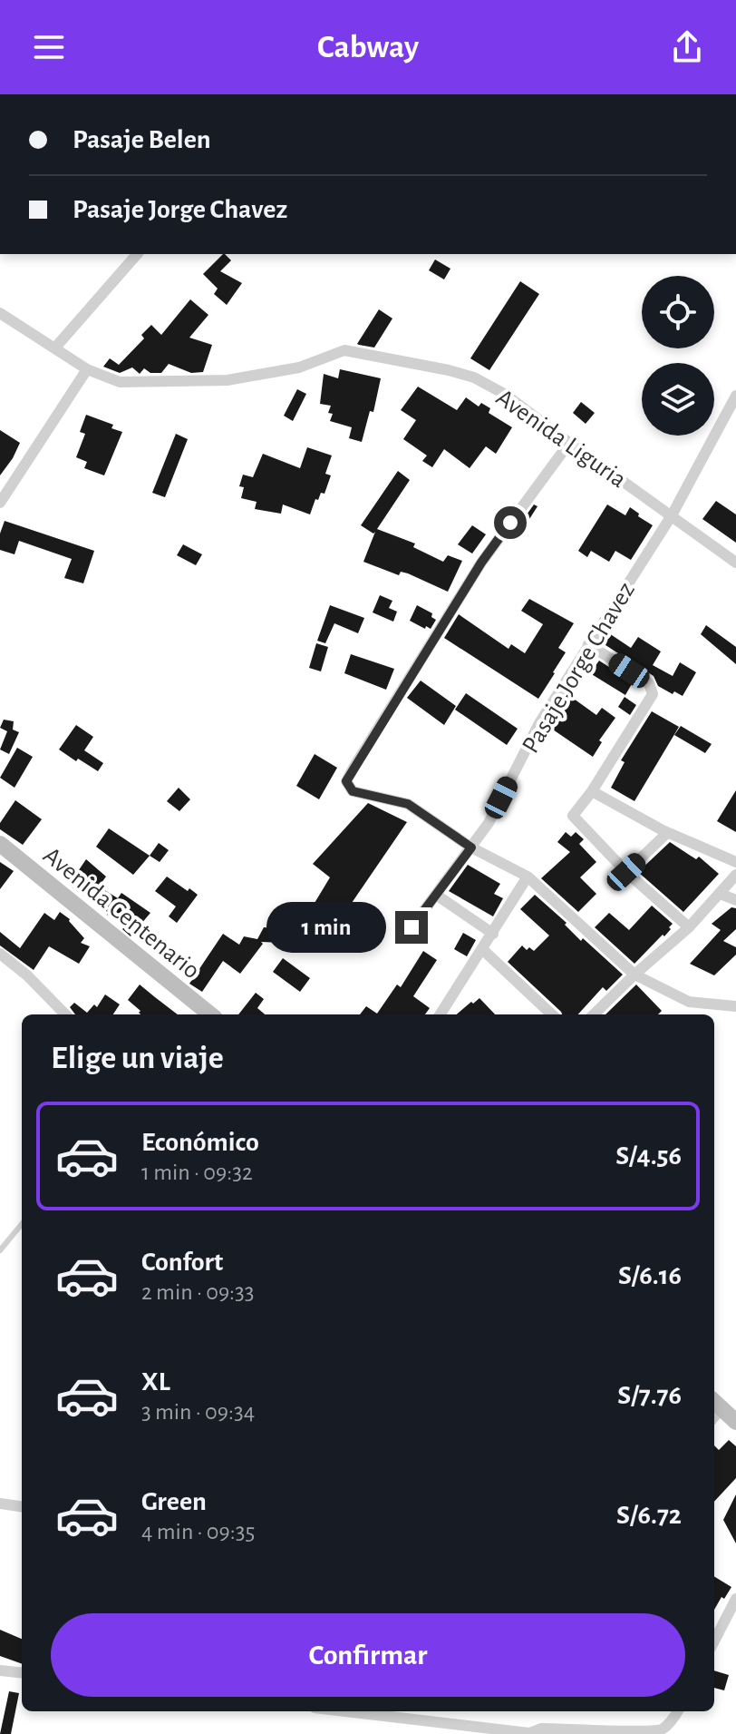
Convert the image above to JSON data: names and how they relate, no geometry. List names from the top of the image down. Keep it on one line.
{"streets":{"main road":["Avenida Centenario"],"street":["Avenida Liguria","Pasaje Jorge Chavez"]},"crossings":[["Avenida Liguria","Pasaje Jorge Chavez"]],"page":{"header":"Cabway","banner":["Pasaje Belen","Pasaje Jorge Chavez"],"bubble":"1 min","heading":"Elige un viaje","list":[{"name":"Económico","note":"1 min · 09:32","value":"S/4.56"},{"name":"Confort","note":"2 min · 09:33","value":"S/6.16"},{"name":"XL","note":"3 min · 09:34","value":"S/7.76"},{"name":"Green","note":"4 min · 09:35","value":"S/6.72"}],"buttons":"Confirmar"}}
